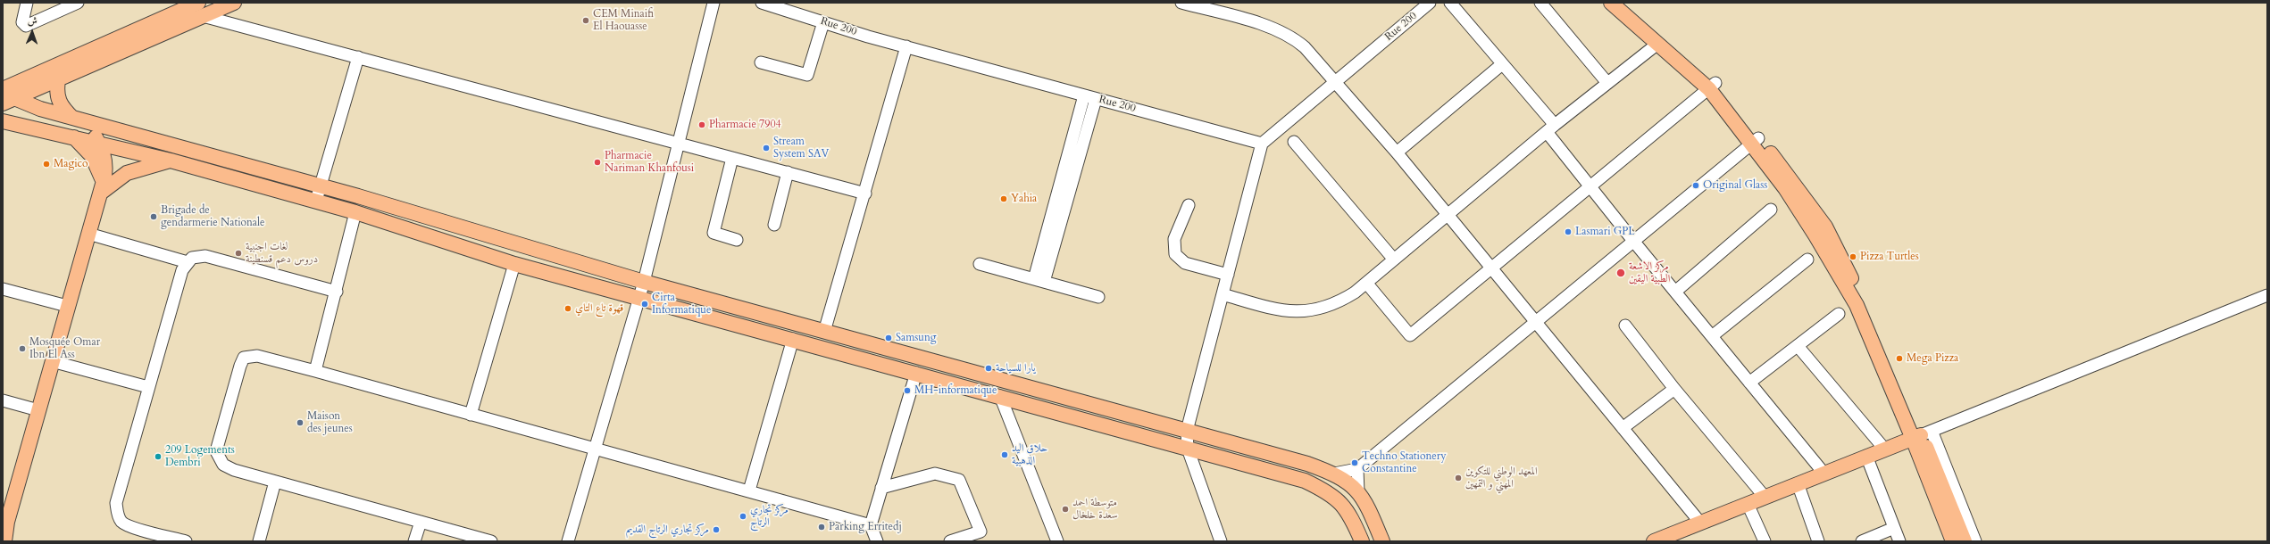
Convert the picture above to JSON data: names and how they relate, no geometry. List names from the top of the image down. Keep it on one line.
{"streets":{"street":["Rue 200"]},"places":["CEM Minaifi El Haouasse","Pharmacie 7904","Stream System SAV","Pharmacie Nariman Khanfousi","Magico","Original Glass","Yahia","Brigade de gendarmerie Nationale","Lasmari GPL","لغات اجنبية دروس دعم قسنطينة","Pizza Turtles","مركز الاشعة الطبية اليقين","Cirta Informatique","قهوة تاع التاي","Samsung","Mosquée Omar Ibn El Ass","Mega Pizza","يارا للسياحة","MH-informatique","Maison des jeunes","حلاق اليد الذهبية","209 Logements Dembri","Techno Stationery Constantine","المعهد الوطني للتكوين المهني و التمهين","متوسطة احمد سعدة خلخال","مركز تجاري الرتاج","Parking Erritedj","مركز تجاري الرتاج القديم"],"north":"top"}
